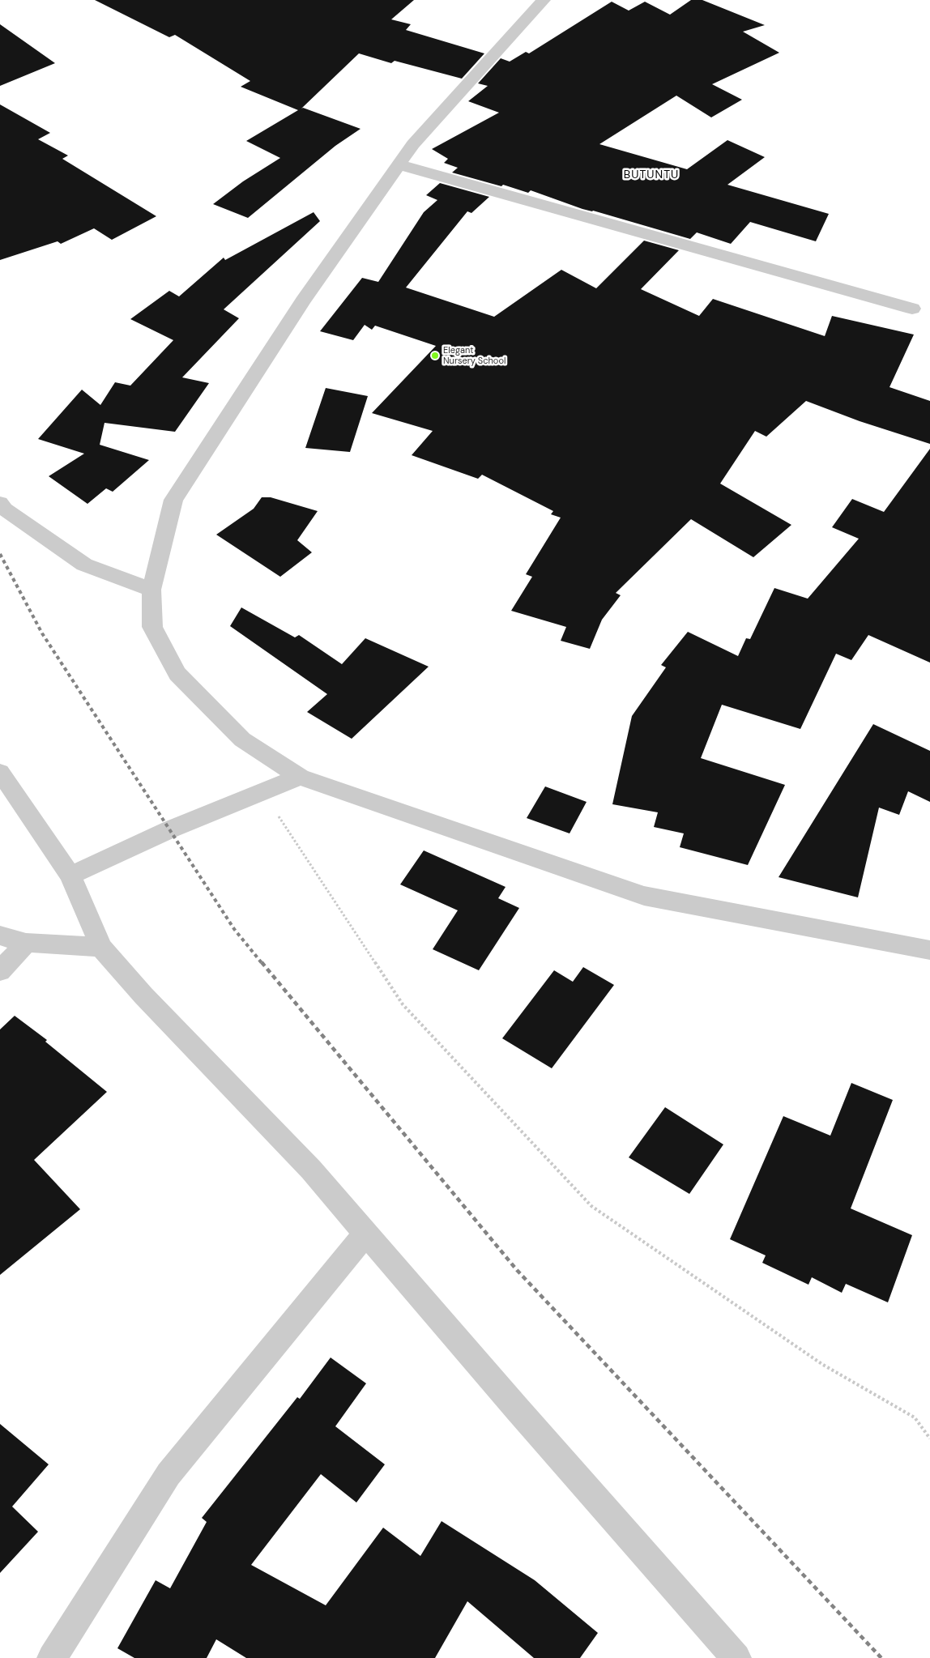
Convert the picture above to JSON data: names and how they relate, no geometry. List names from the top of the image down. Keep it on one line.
{"districts":["BUTUNTU"],"places":["Elegant Nursery School"]}
